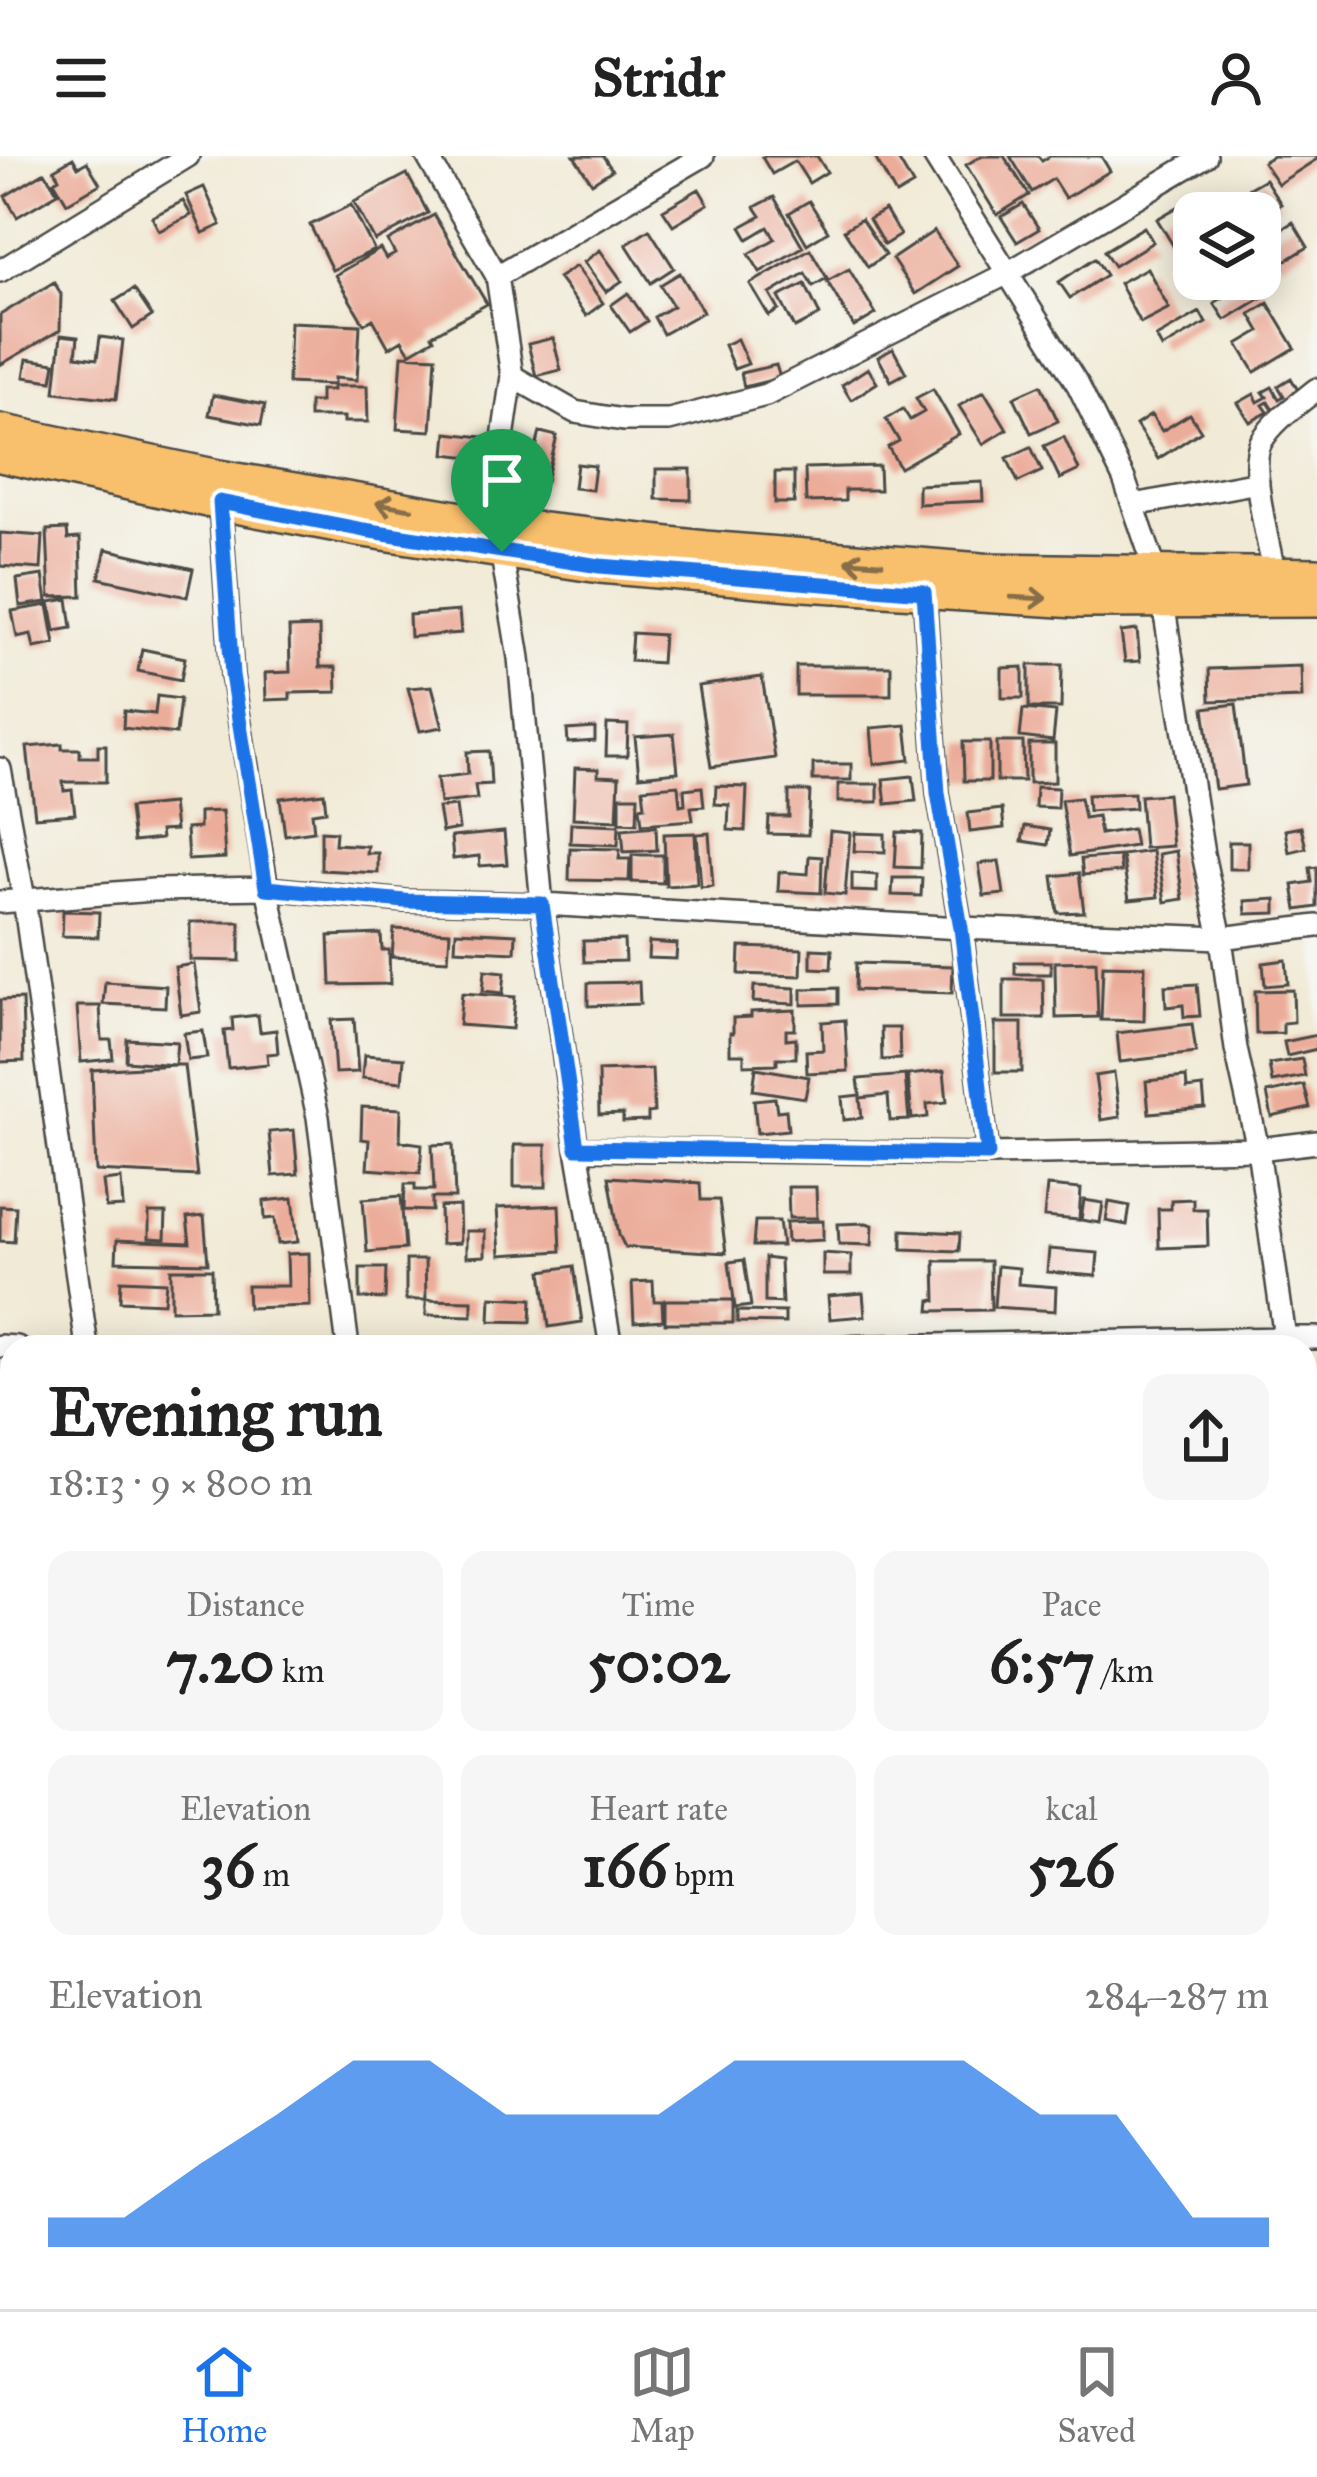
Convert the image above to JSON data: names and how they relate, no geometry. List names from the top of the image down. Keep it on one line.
{"page":{"header":"Stridr","heading":["Evening run","18:13 · 9 × 800 m"],"stats":[["Distance","7.20 km"],["Time","50:02"],["Pace","6:57 /km"],["Elevation","36 m"],["Heart rate","166 bpm"],["kcal","526"]],"chart":["Elevation","284–287 m"],"tabs":["Home","Map","Saved"]}}
